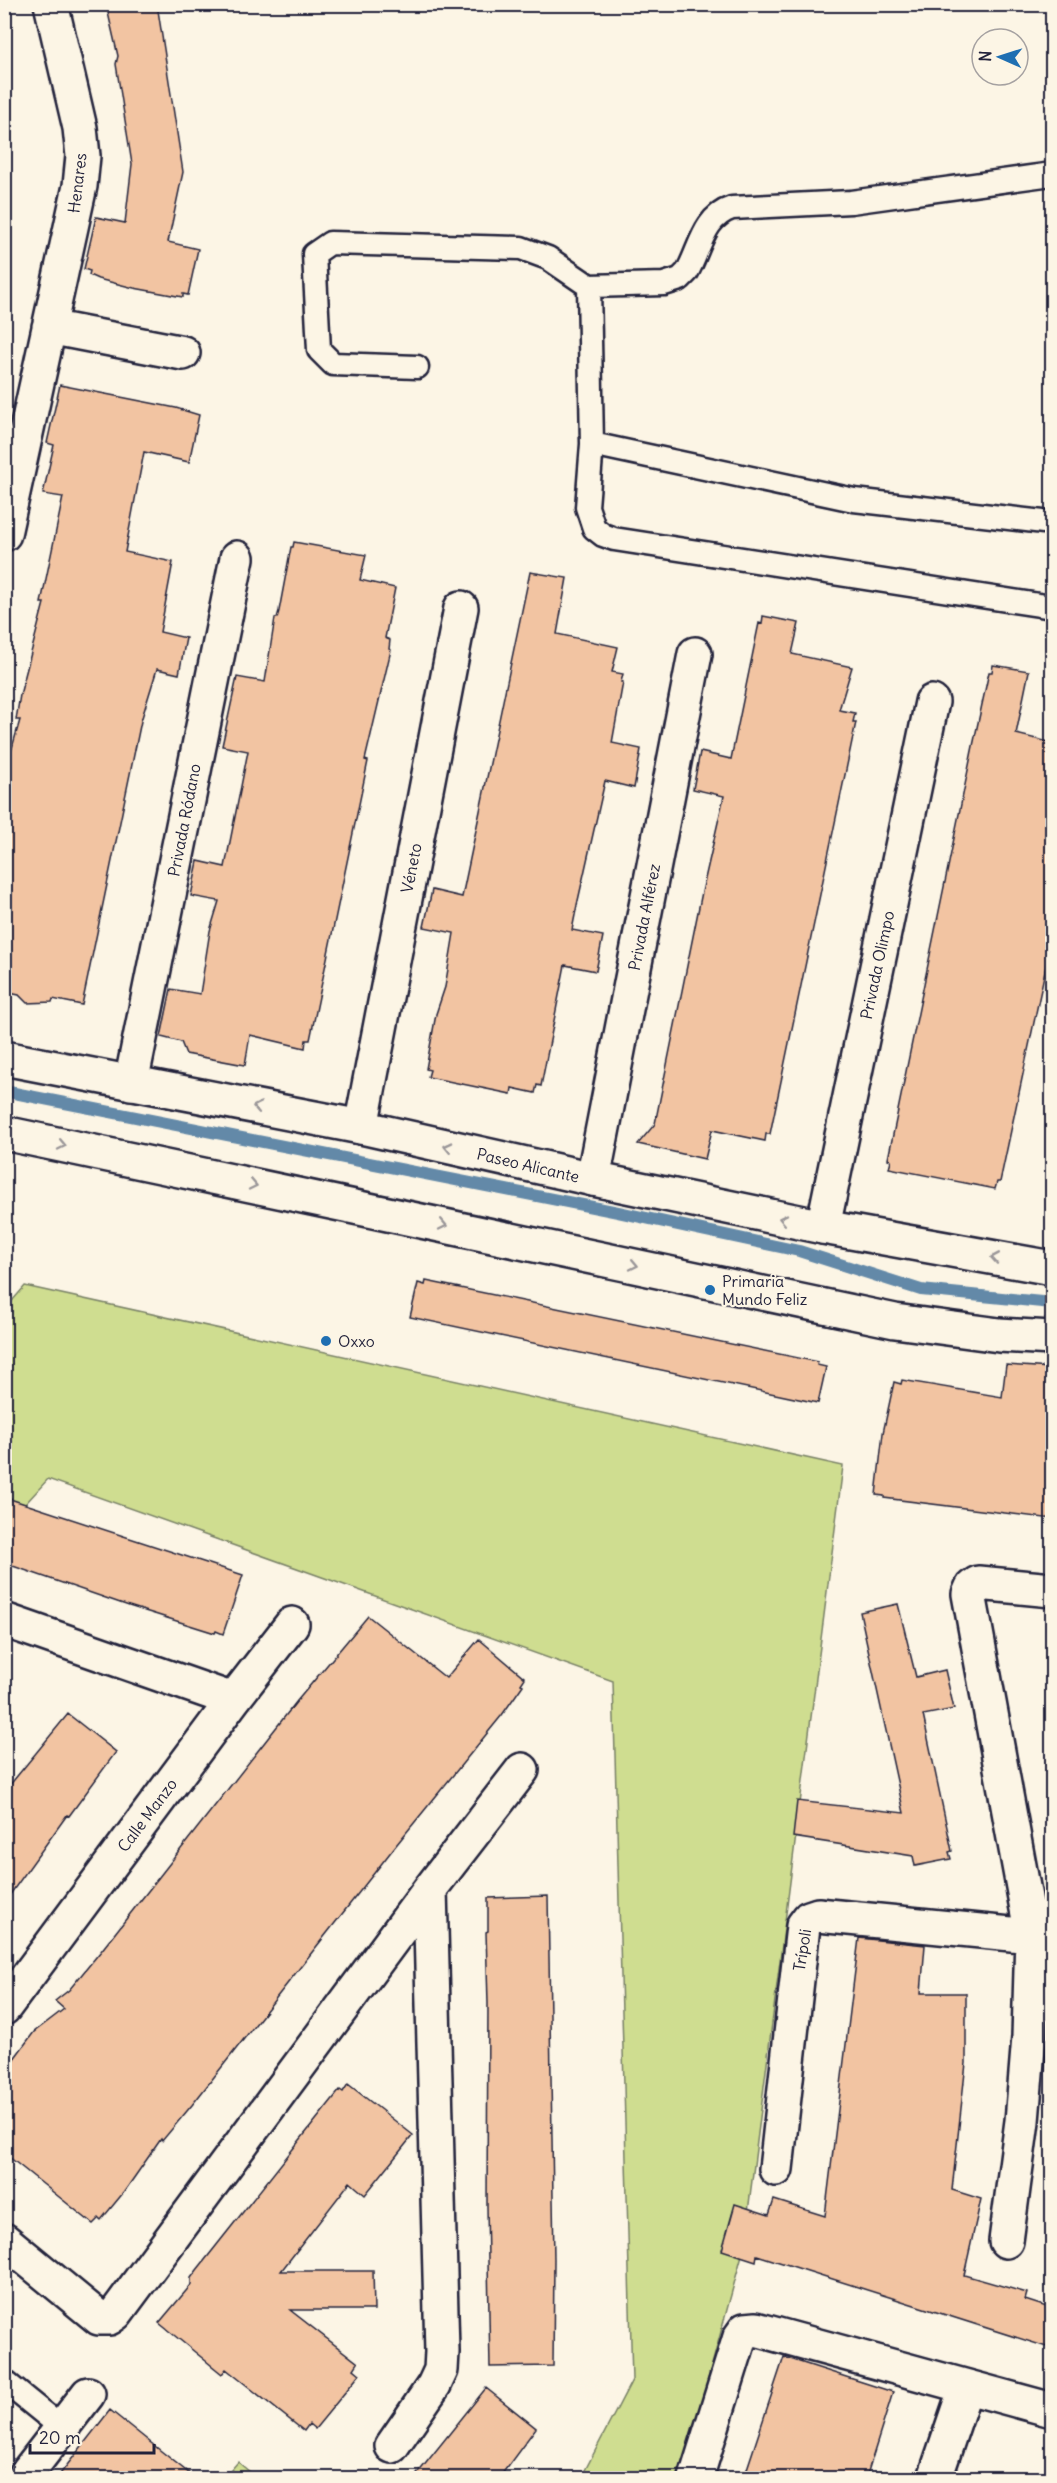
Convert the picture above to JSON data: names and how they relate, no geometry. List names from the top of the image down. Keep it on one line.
{"streets":{"street":["Henares","Privada Ródano","Véneto","Privada Alférez","Privada Olimpo","Paseo Alicante","Calle Manzo","Trípoli"]},"crossings":[["Privada Ródano","Paseo Alicante"],["Véneto","Paseo Alicante"],["Privada Alférez","Paseo Alicante"],["Privada Olimpo","Paseo Alicante"]],"places":["Primaria Mundo Feliz","Oxxo"],"scale_bar":"20 m","north":"left"}
